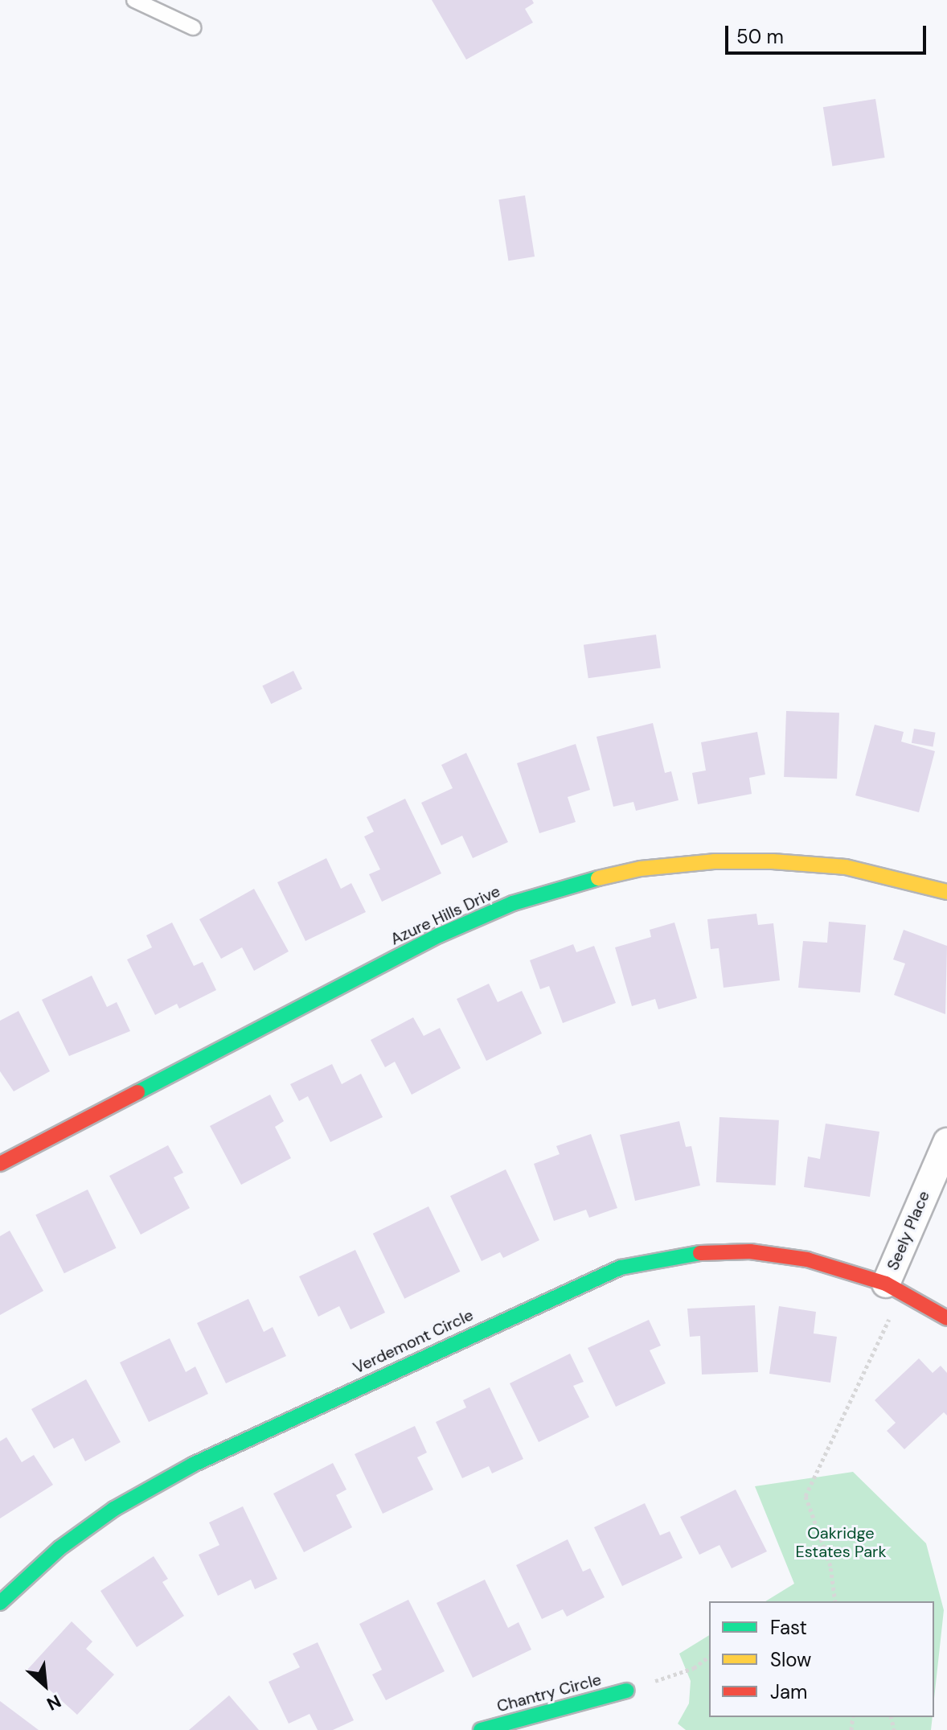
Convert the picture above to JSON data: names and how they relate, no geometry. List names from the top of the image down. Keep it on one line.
{"streets":{"street":["Azure Hills Drive","Seely Place","Verdemont Circle","Chantry Circle"]},"crossings":[["Seely Place","Verdemont Circle"]],"parks":["Oakridge Estates Park"],"legend":["Fast","Slow","Jam"],"scale_bar":"50 m","north":"bottom right"}
